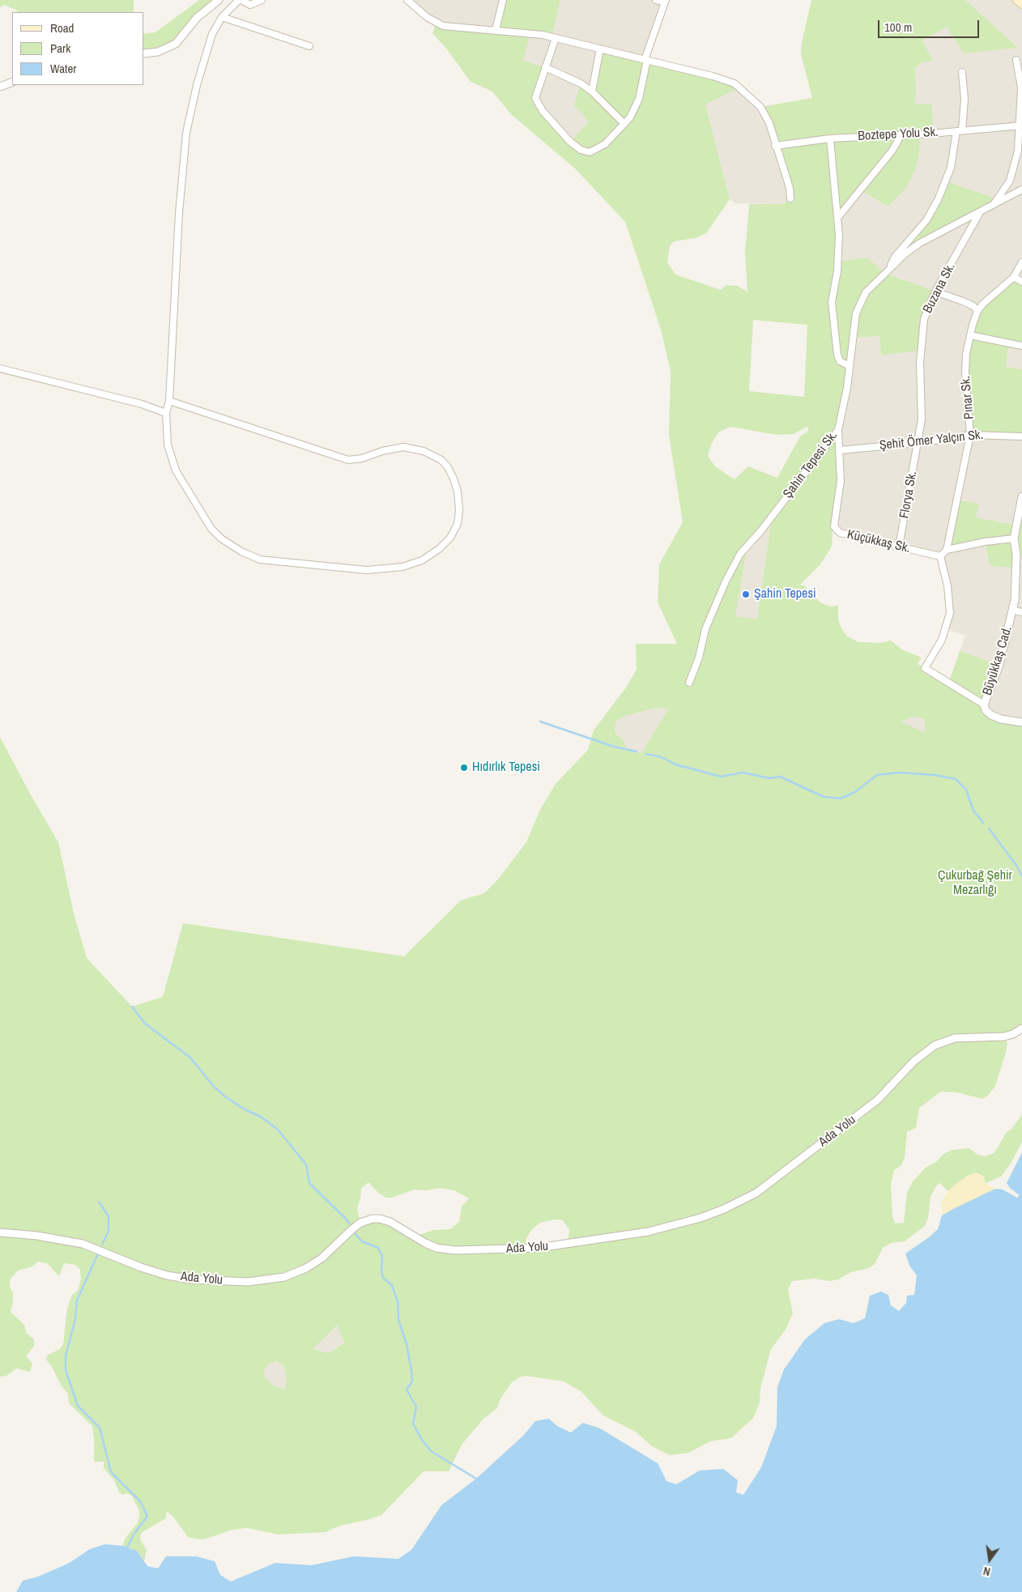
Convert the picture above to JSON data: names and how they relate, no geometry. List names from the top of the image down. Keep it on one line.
{"streets":{"street":["Boztepe Yolu Sk.","Buzana Sk.","Pınar Sk.","Şehit Ömer Yalçın Sk.","Şahin Tepesi Sk.","Florya Sk.","Küçükkaş Sk.","Büyükkaş Cad.","Ada Yolu"]},"crossings":[["Buzana Sk.","Şehit Ömer Yalçın Sk."],["Buzana Sk.","Şahin Tepesi Sk."],["Buzana Sk.","Florya Sk."],["Pınar Sk.","Şehit Ömer Yalçın Sk."],["Şehit Ömer Yalçın Sk.","Florya Sk."],["Şehit Ömer Yalçın Sk.","Küçükkaş Sk."],["Şahin Tepesi Sk.","Küçükkaş Sk."],["Florya Sk.","Küçükkaş Sk."]],"parks":["Çukurbağ Şehir Mezarlığı"],"places":["Şahin Tepesi","Hıdırlık Tepesi"],"legend":["Road","Park","Water"],"scale_bar":"100 m","north":"bottom"}
